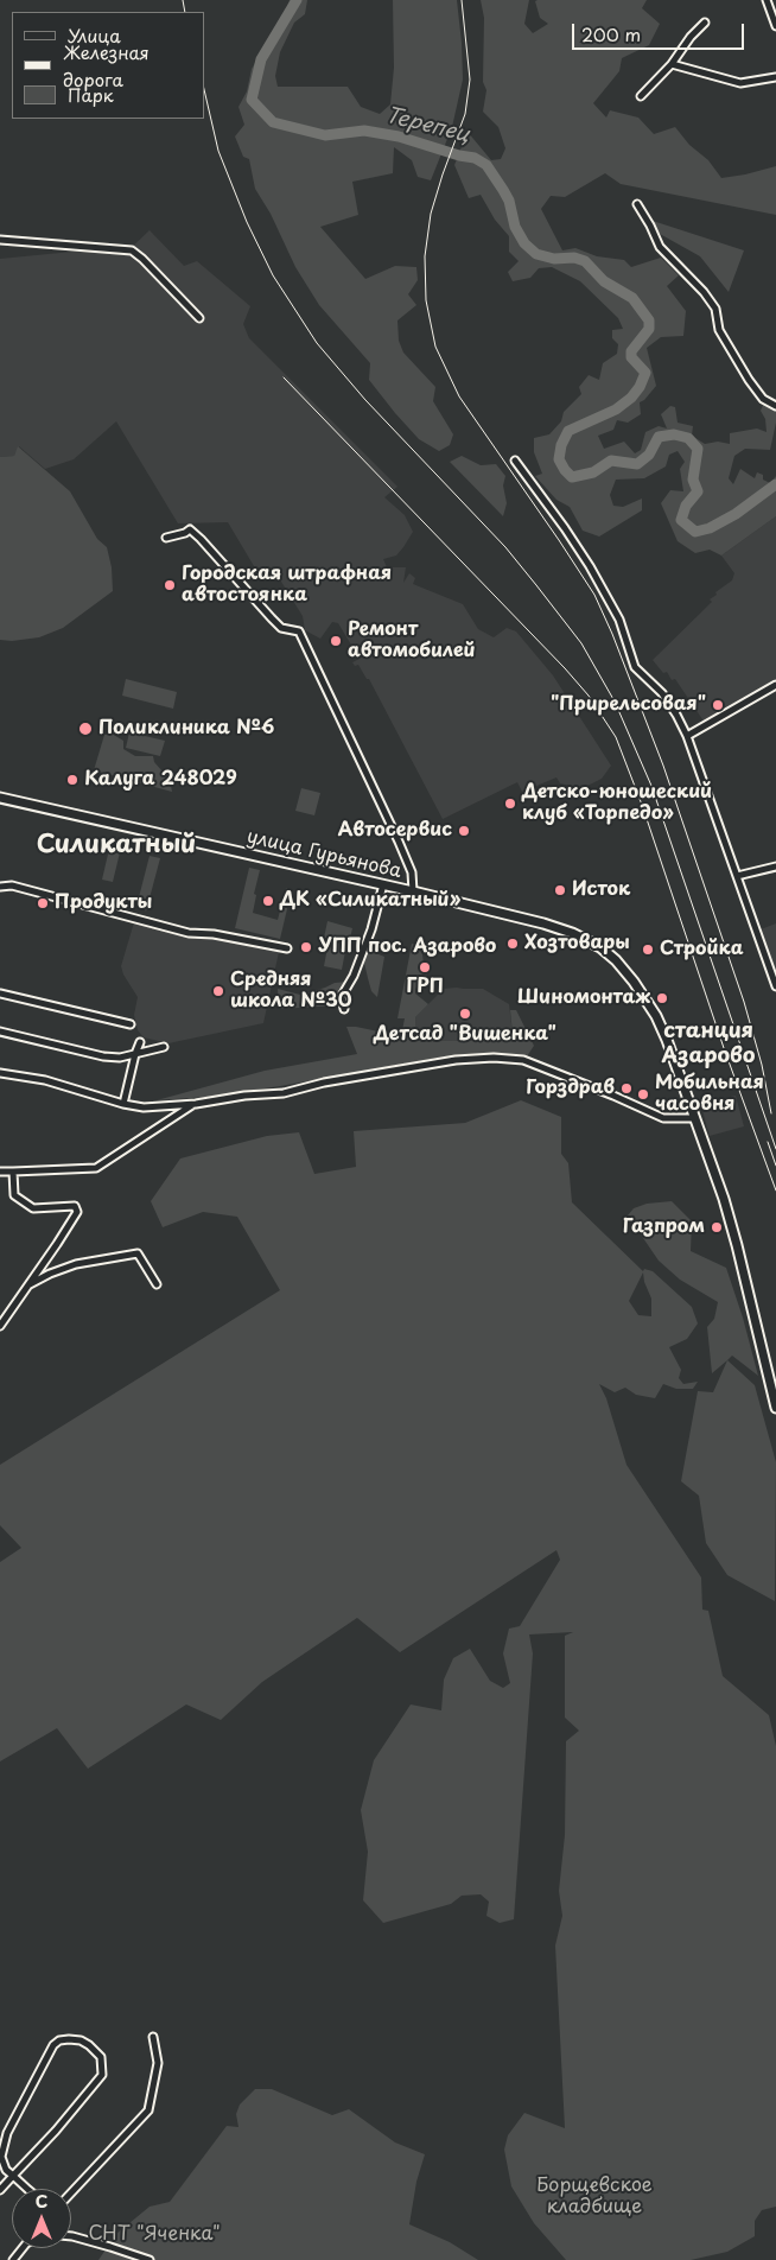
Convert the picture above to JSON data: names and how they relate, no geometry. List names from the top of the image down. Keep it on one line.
{"streets":{"street":["улица Гурьянова"]},"districts":["Силикатный","станция Азарово"],"water":["Терепец"],"parks":["Борщевское кладбище","СНТ \"Яченка\""],"places":["Городская штрафная автостоянка","Ремонт автомобилей","\"Прирельсовая\"","Поликлиника №6","Калуга 248029","Детско-юношеский клуб «Торпедо»","Автосервис","Исток","ДК «Силикатный»","Продукты","Хозтовары","УПП пос. Азарово","Стройка","ГРП","Средняя школа №30","Шиномонтаж","Детсад \"Вишенка\"","Горздрав","Мобильная часовня","Газпром"],"legend":["Улица","Железная дорога","Парк"],"scale_bar":"200 m","north":"top"}
